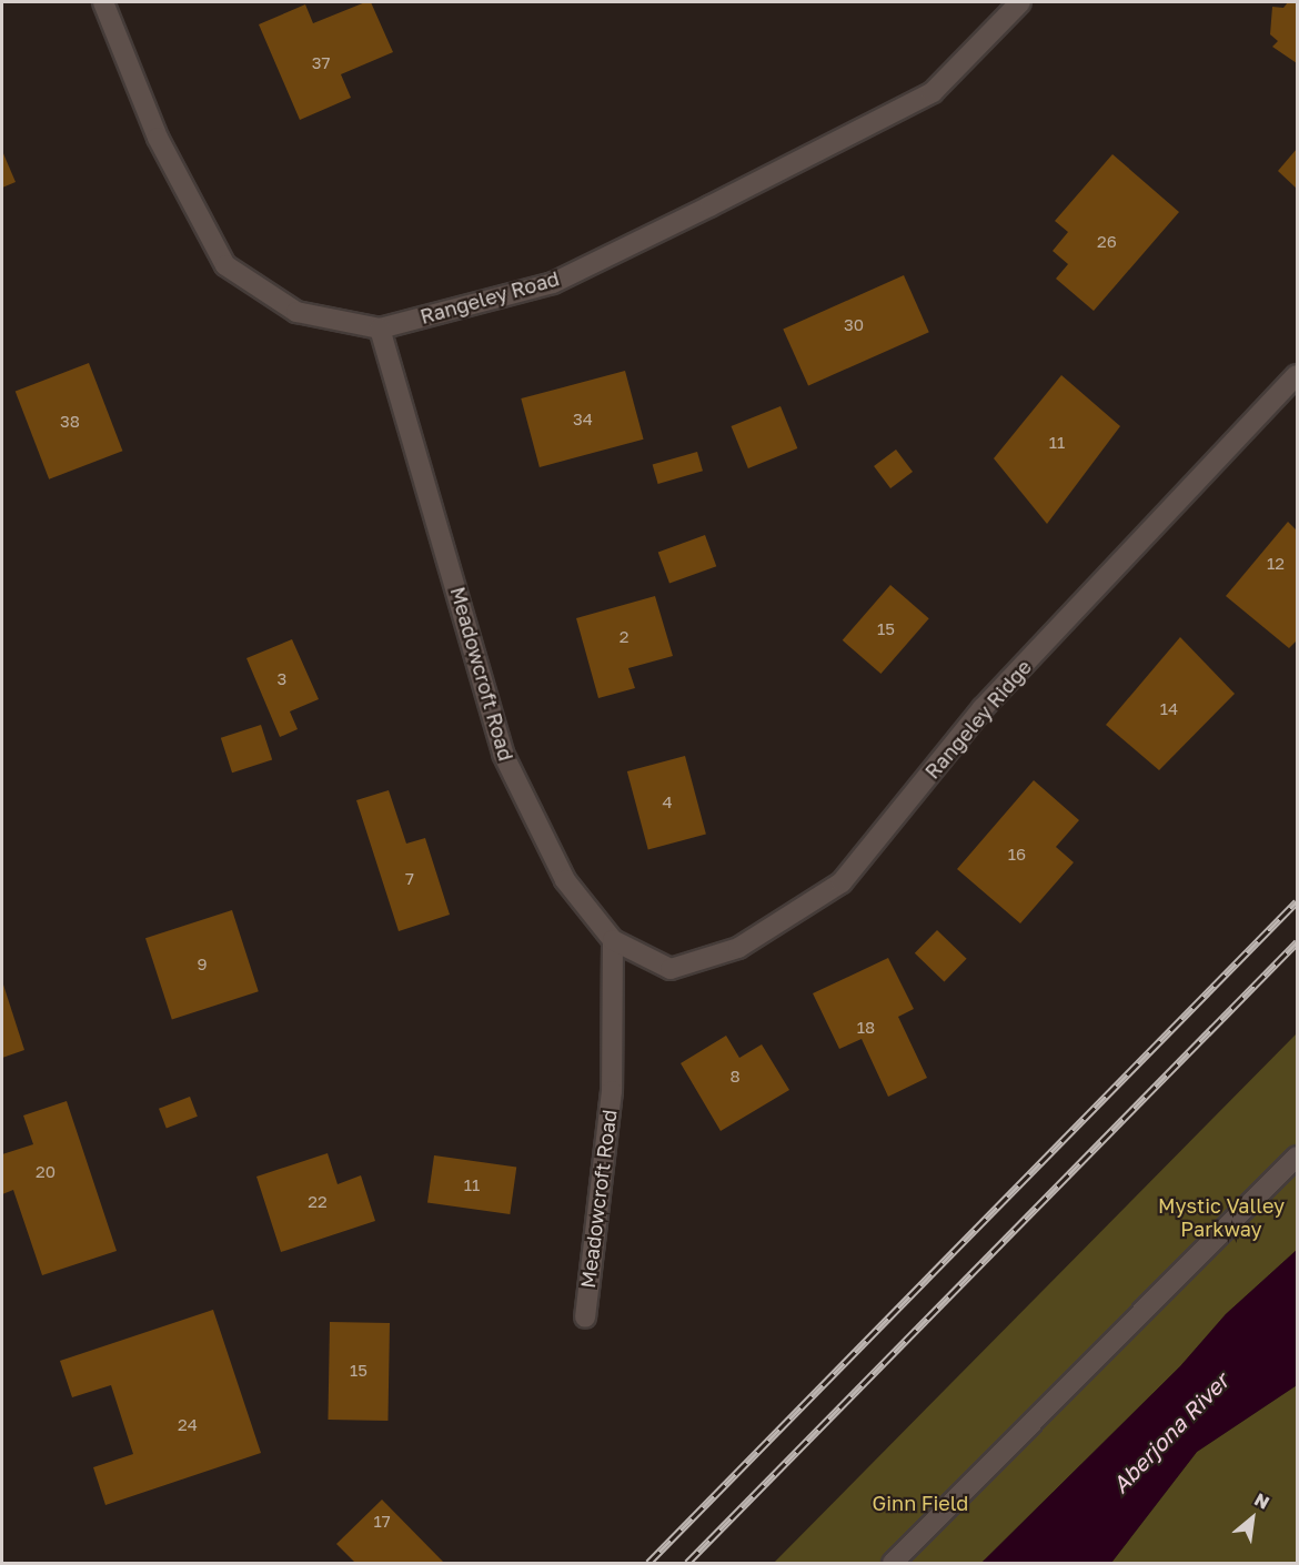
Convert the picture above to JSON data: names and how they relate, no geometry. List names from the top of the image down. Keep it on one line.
{"streets":{"street":["Rangeley Road","Meadowcroft Road","Rangeley Ridge"]},"crossings":[["Rangeley Road","Meadowcroft Road"],["Meadowcroft Road","Rangeley Ridge"]],"water":["Aberjona River"],"parks":["Mystic Valley Parkway","Ginn Field"],"house_numbers":["37","26","30","34","38","11","12","15","2","3","14","4","16","7","9","18","8","20","11","22","15","24","17"],"north":"top right"}
